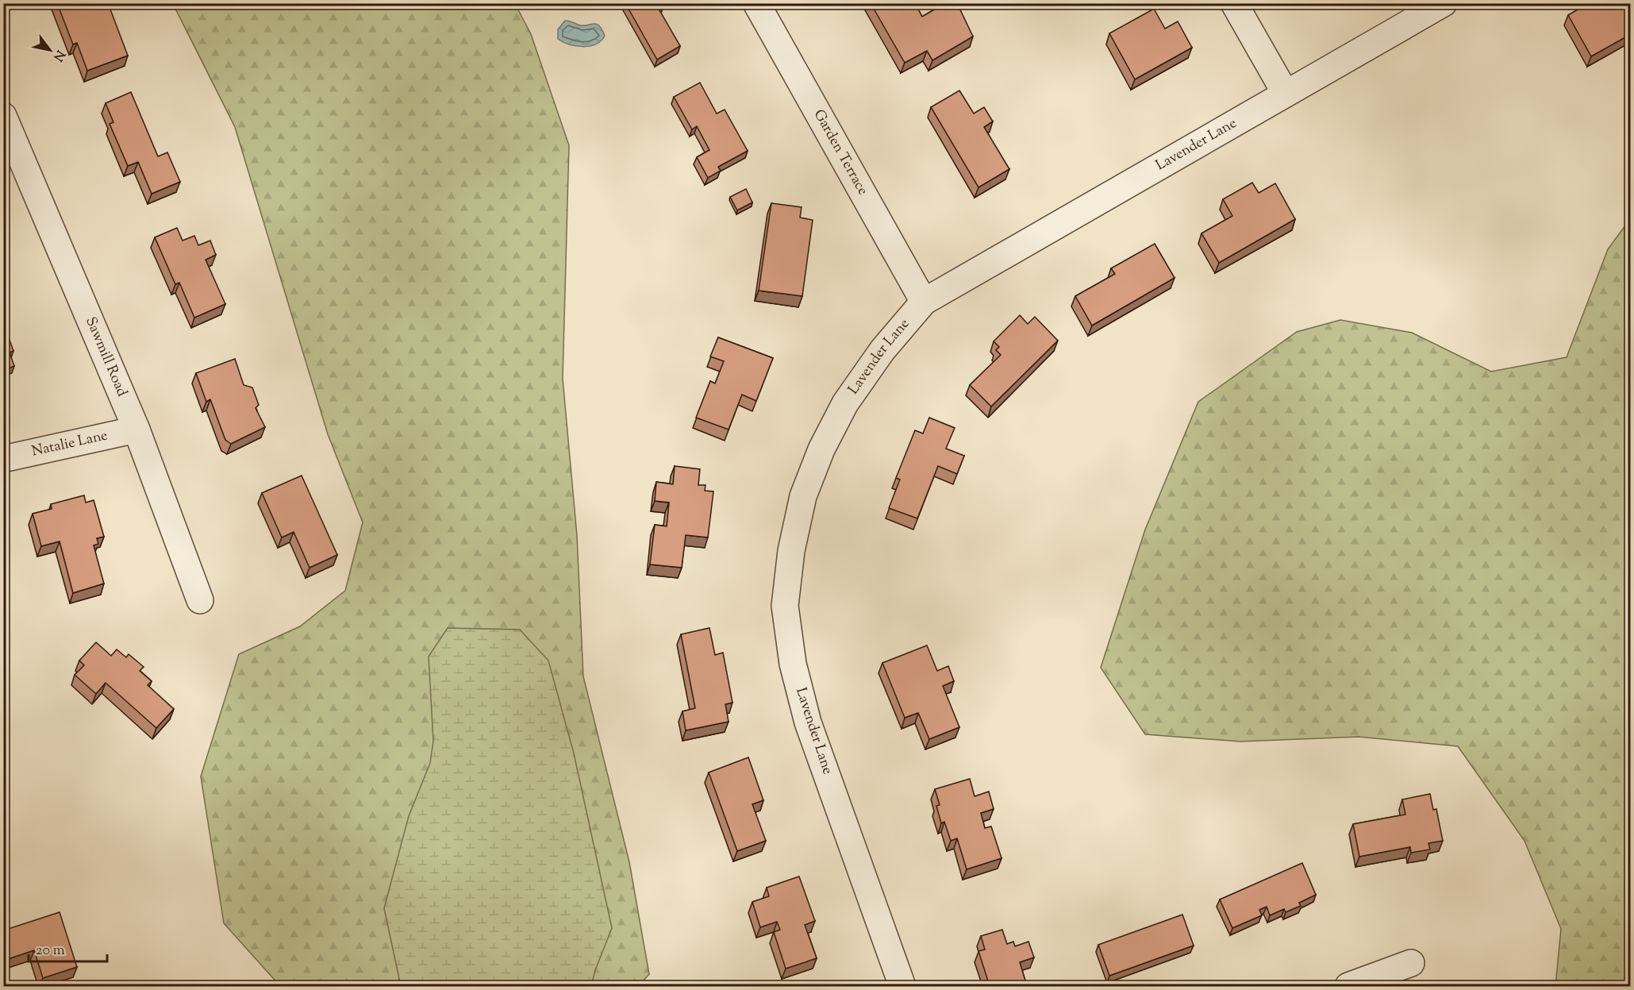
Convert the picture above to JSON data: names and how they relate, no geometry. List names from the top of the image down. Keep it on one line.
{"streets":{"street":["Lavender Lane","Garden Terrace","Sawmill Road","Natalie Lane"]},"crossings":[["Lavender Lane","Garden Terrace"],["Sawmill Road","Natalie Lane"]],"scale_bar":"20 m","north":"bottom right"}
